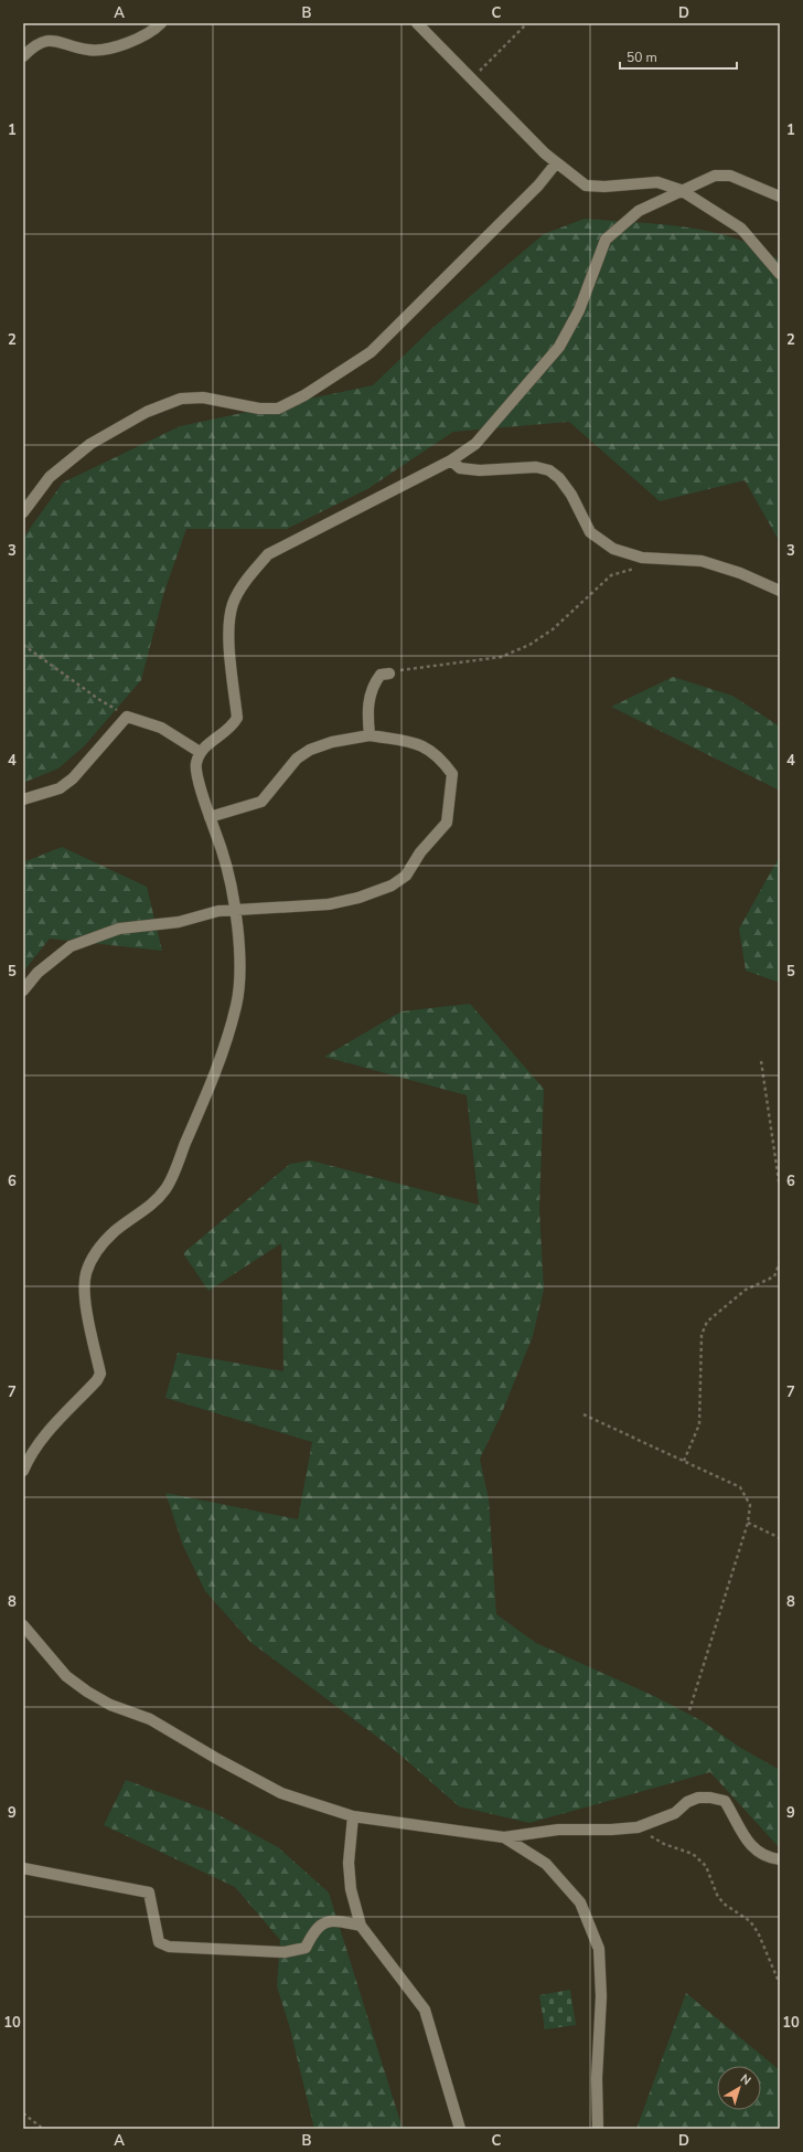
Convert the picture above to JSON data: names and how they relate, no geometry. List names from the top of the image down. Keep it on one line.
{"scale_bar":"50 m","north":"top right","grid":{"columns":["A","B","C","D"],"rows":["1","2","3","4","5","6","7","8","9","10"]}}
